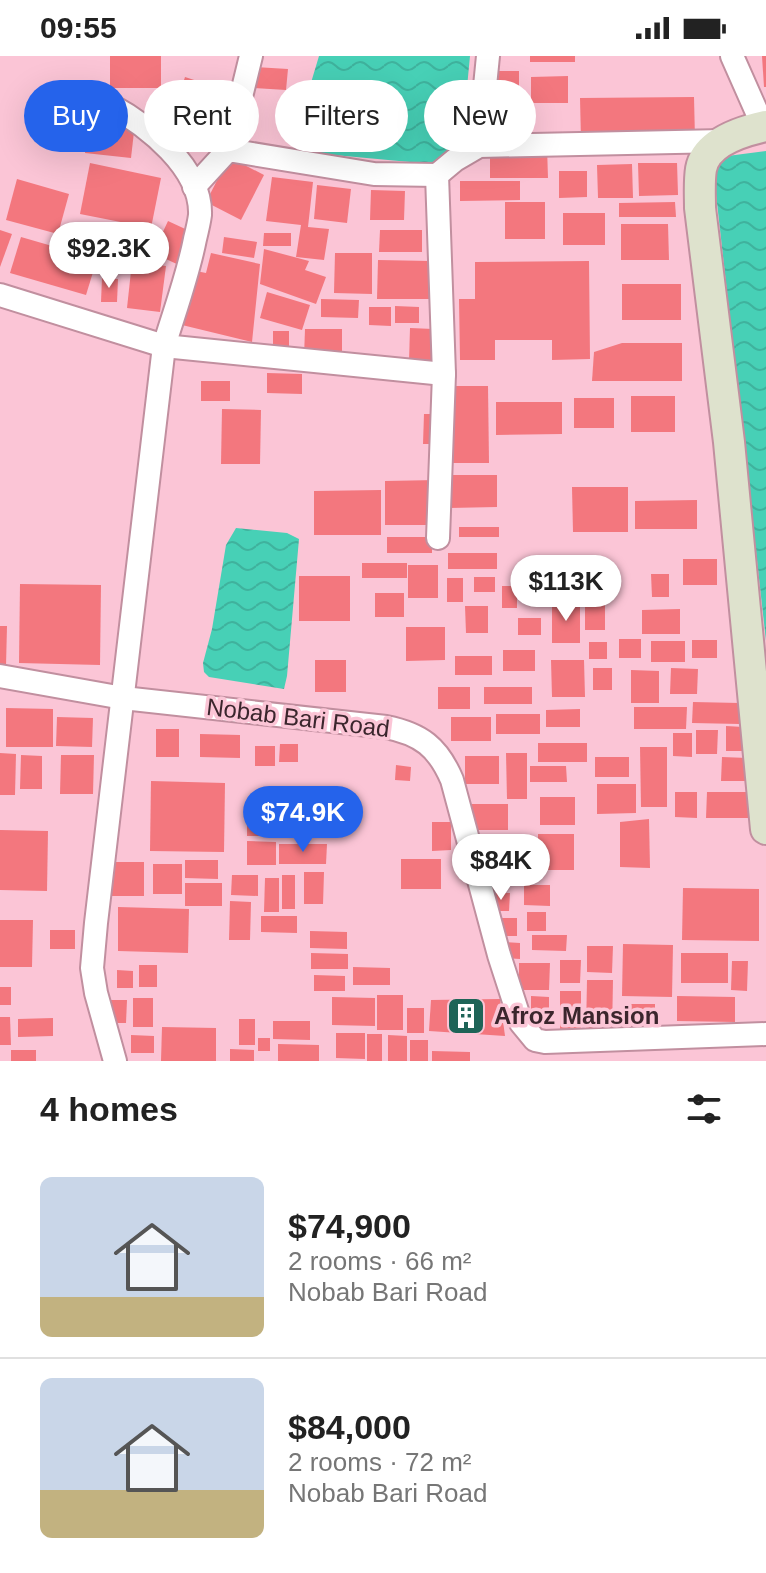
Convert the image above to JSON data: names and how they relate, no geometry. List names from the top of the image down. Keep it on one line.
{"streets":{"street":["Nobab Bari Road"]},"places":{"building":["Afroz Mansion"]},"page":{"status":"09:55","chip":["Buy","Rent","Filters","New"],"price":["$92.3K","$113K","$74.9K","$84K"],"heading":"4 homes","list":[{"name":"$74,900","note":"2 rooms · 66 m² · Nobab Bari Road"},{"name":"$84,000","note":"2 rooms · 72 m² · Nobab Bari Road"}]}}
